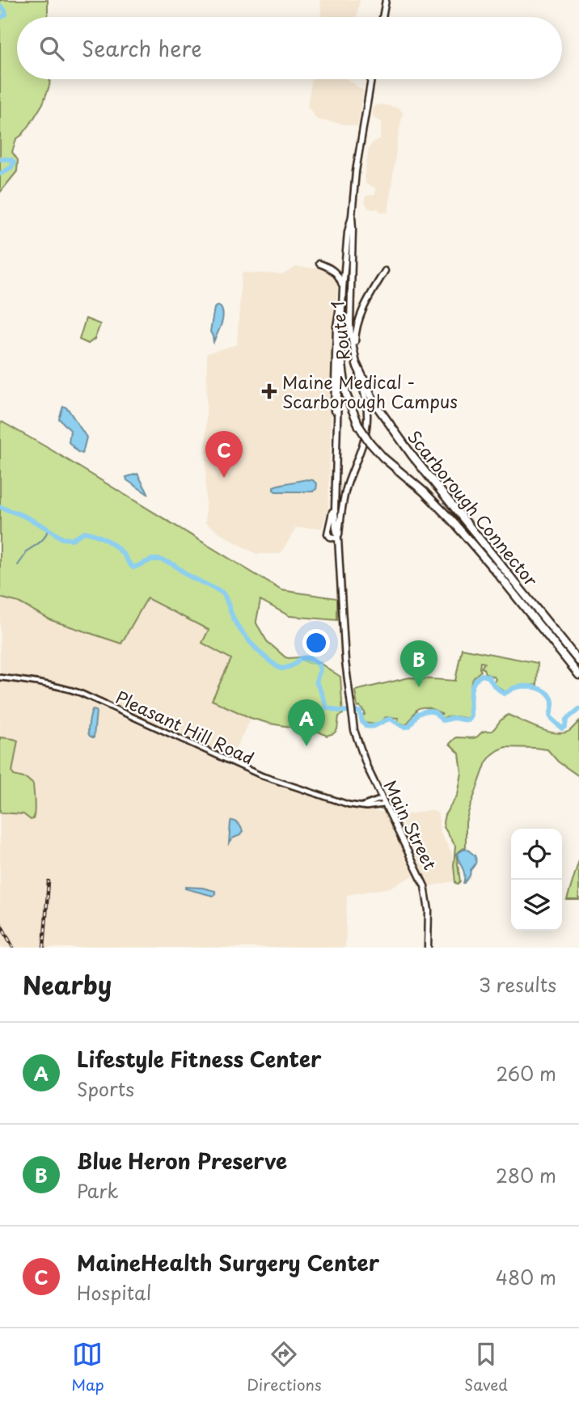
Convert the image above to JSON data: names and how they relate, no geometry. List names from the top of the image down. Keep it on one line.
{"streets":{"highway":["Scarborough Connector"],"main road":["Route 1","Main Street"],"street":["Pleasant Hill Road"]},"crossings":[["Route 1","Scarborough Connector"],["Route 1","Main Street"],["Pleasant Hill Road","Main Street"]],"places":{"health":["Maine Medical - Scarborough Campus"]},"page":{"search":"Search here","pins":["C","B","A"],"heading":["Nearby","3 results"],"list":[{"mark":"A","name":"Lifestyle Fitness Center","note":"Sports","value":"260 m"},{"mark":"B","name":"Blue Heron Preserve","note":"Park","value":"280 m"},{"mark":"C","name":"MaineHealth Surgery Center","note":"Hospital","value":"480 m"}],"nav":["Map","Directions","Saved"]}}
